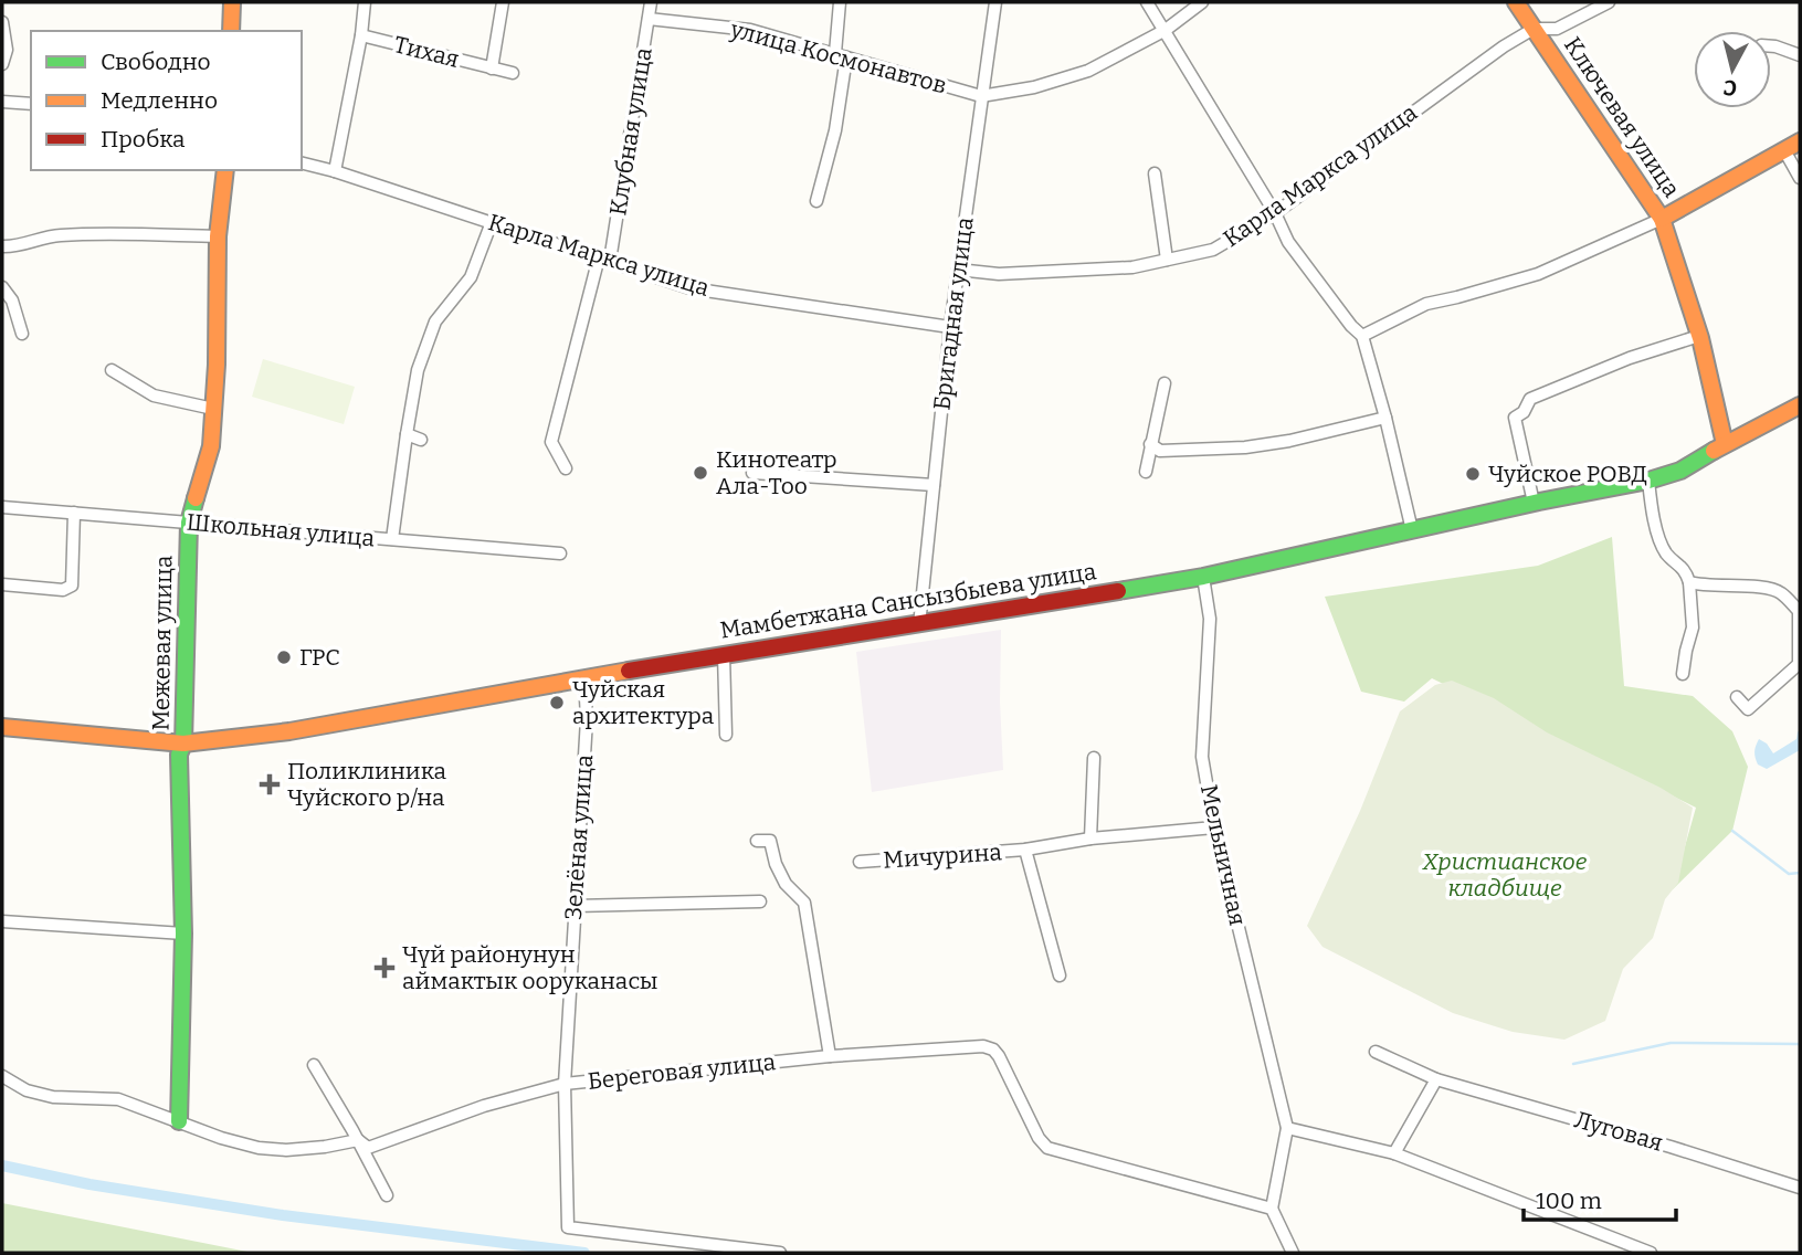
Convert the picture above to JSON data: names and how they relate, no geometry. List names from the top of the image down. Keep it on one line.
{"streets":{"main road":["Ключевая улица","Мамбетжана Сансызбыева улица","Межевая улица"],"street":["Тихая","улица Космонавтов","Клубная улица","Карла Маркса улица","Бригадная улица","Школьная улица","Зелёная улица","Мельничная","Мичурина","Береговая улица","Луговая"]},"crossings":[["улица Космонавтов","Клубная улица"],["улица Космонавтов","Бригадная улица"],["Ключевая улица","Карла Маркса улица"],["Ключевая улица","Мамбетжана Сансызбыева улица"],["Клубная улица","Карла Маркса улица"],["Карла Маркса улица","Бригадная улица"],["Бригадная улица","Мамбетжана Сансызбыева улица"],["Школьная улица","Межевая улица"],["Мамбетжана Сансызбыева улица","Межевая улица"],["Мамбетжана Сансызбыева улица","Зелёная улица"],["Мамбетжана Сансызбыева улица","Мельничная"],["Межевая улица","Береговая улица"],["Зелёная улица","Береговая улица"],["Мельничная","Мичурина"],["Мельничная","Береговая улица"]],"parks":["Христианское кладбище"],"places":{"other":["Кинотеатр Ала-Тоо","Чуйское РОВД","ГРС","Чуйская архитектура"],"health":["Поликлиника Чуйского р/на","Чүй районунун аймактык ооруканасы"]},"legend":["Свободно","Медленно","Пробка"],"scale_bar":"100 m","north":"bottom"}
